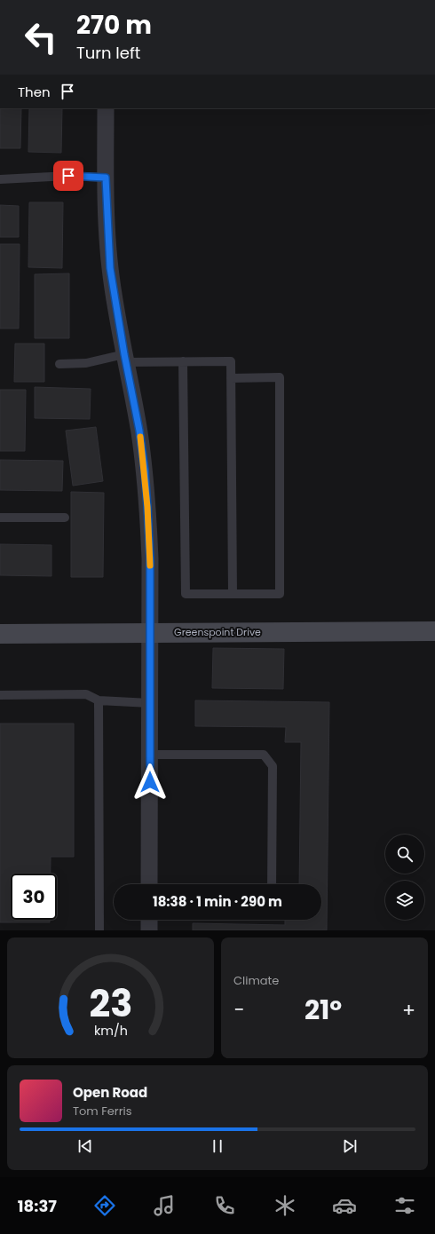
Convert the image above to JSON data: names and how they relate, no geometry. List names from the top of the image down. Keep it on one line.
{"streets":{"street":["Greenspoint Drive"]},"page":{"turn":["270 m","Turn left"],"then":"Then","limit":"30","trip":"18:38 · 1 min · 290 m","tile":"Climate","heat":["−","21°","+"],"song":["Open Road","Tom Ferris"],"tabs":"18:37","gauge":["23","km/h"]}}
